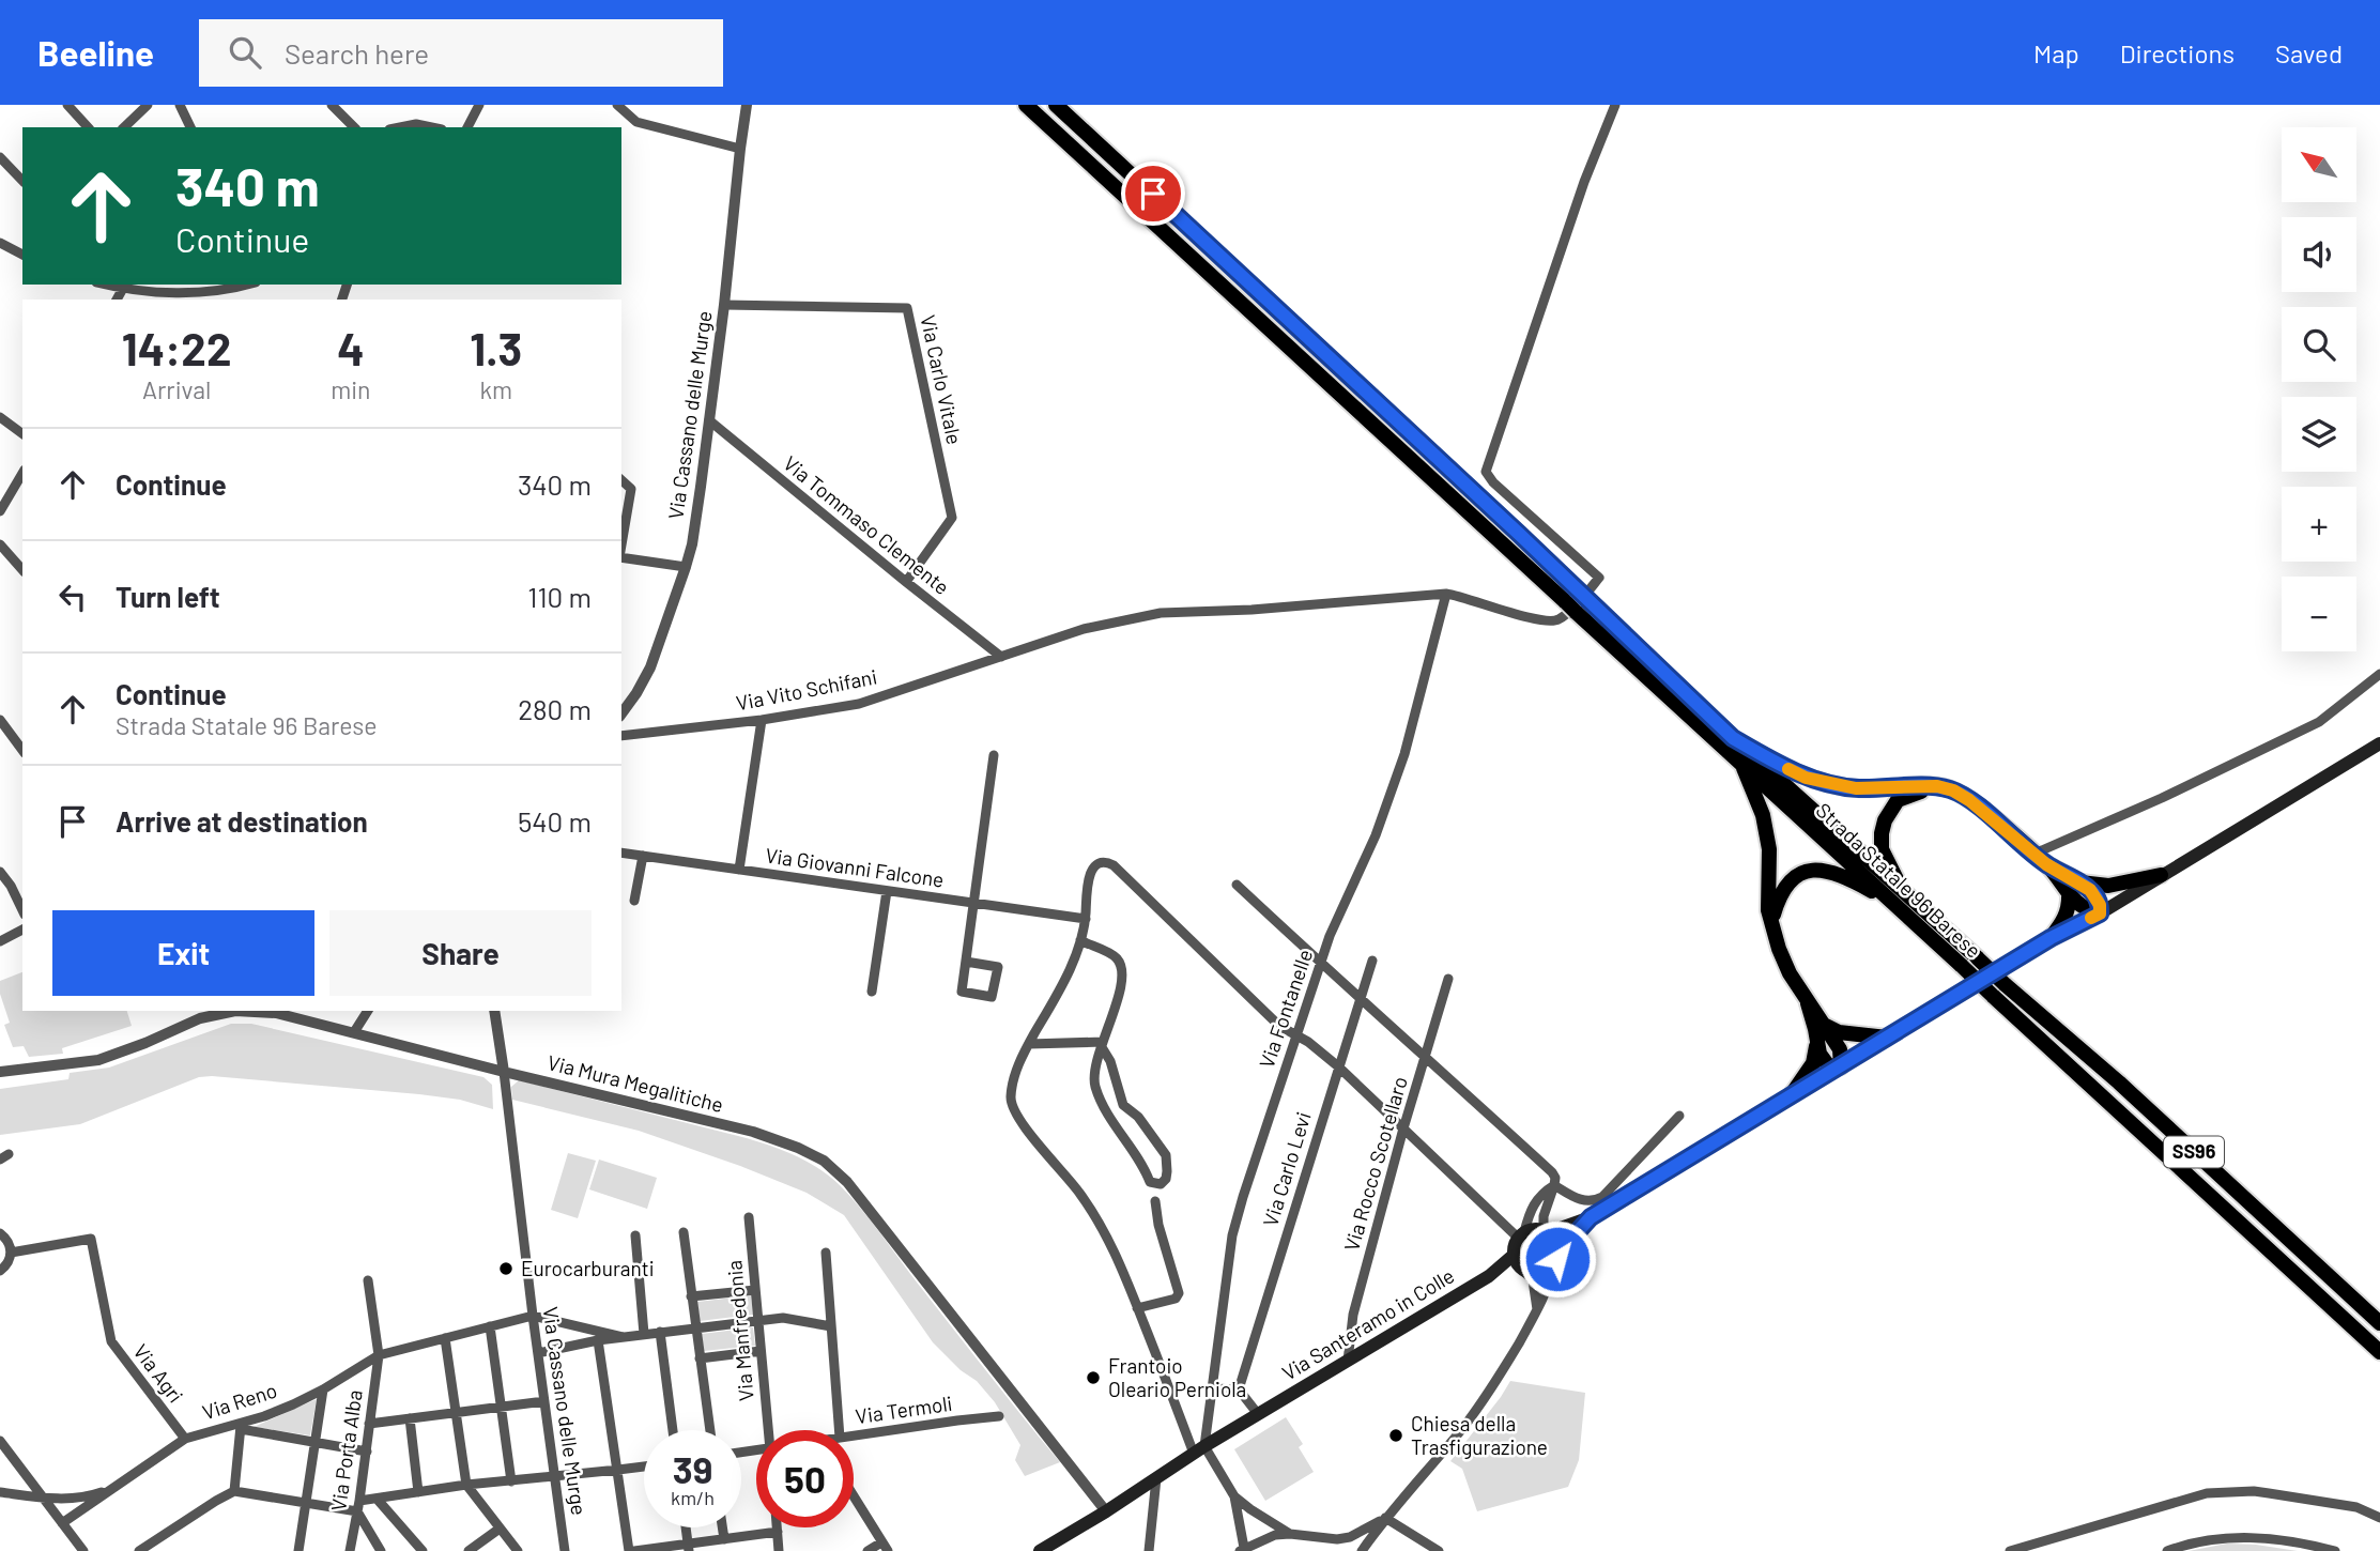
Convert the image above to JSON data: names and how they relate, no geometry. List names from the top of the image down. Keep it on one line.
{"streets":{"highway":["Strada Statale 96 Barese","SS96"],"main road":["Via Santeramo in Colle"],"street":["Via Carlo Vitale","Via Cassano delle Murge","Via Tommaso Clemente","Via Vito Schifani","Via Giovanni Falcone","Via Fontanelle","Via Mura Megalitiche","Via Rocco Scotellaro","Via Carlo Levi","Via Manfredonia","Via Agri","Via Reno","Via Termoli","Via Porta Alba"]},"crossings":[["Via Carlo Vitale","Via Cassano delle Murge"],["Via Carlo Vitale","Via Tommaso Clemente"],["Via Cassano delle Murge","Via Tommaso Clemente"],["Via Cassano delle Murge","Via Mura Megalitiche"],["Via Cassano delle Murge","Via Reno"],["Via Tommaso Clemente","Via Vito Schifani"],["Via Vito Schifani","Via Fontanelle"],["Via Fontanelle","Via Santeramo in Colle"],["Via Mura Megalitiche","Via Santeramo in Colle"],["Via Rocco Scotellaro","Via Santeramo in Colle"],["Via Agri","Via Reno"],["Via Reno","Via Porta Alba"]],"places":["Eurocarburanti","Frantoio Oleario Perniola","Chiesa della Trasfigurazione"],"north":"top left","page":{"header":"Beeline","search":"Search here","nav":["Map","Directions","Saved"],"map_buttons":["+","−"],"turn":["340 m","Continue"],"eta":["14:22","Arrival","4","min","1.3","km"],"list":[{"name":"Continue","value":"340 m"},{"name":"Turn left","value":"110 m"},{"name":"Continue","note":"Strada Statale 96 Barese","value":"280 m"},{"name":"Arrive at destination","value":"540 m"}],"buttons":["Exit","Share"],"speed":"39 km/h","limit":"50"}}
